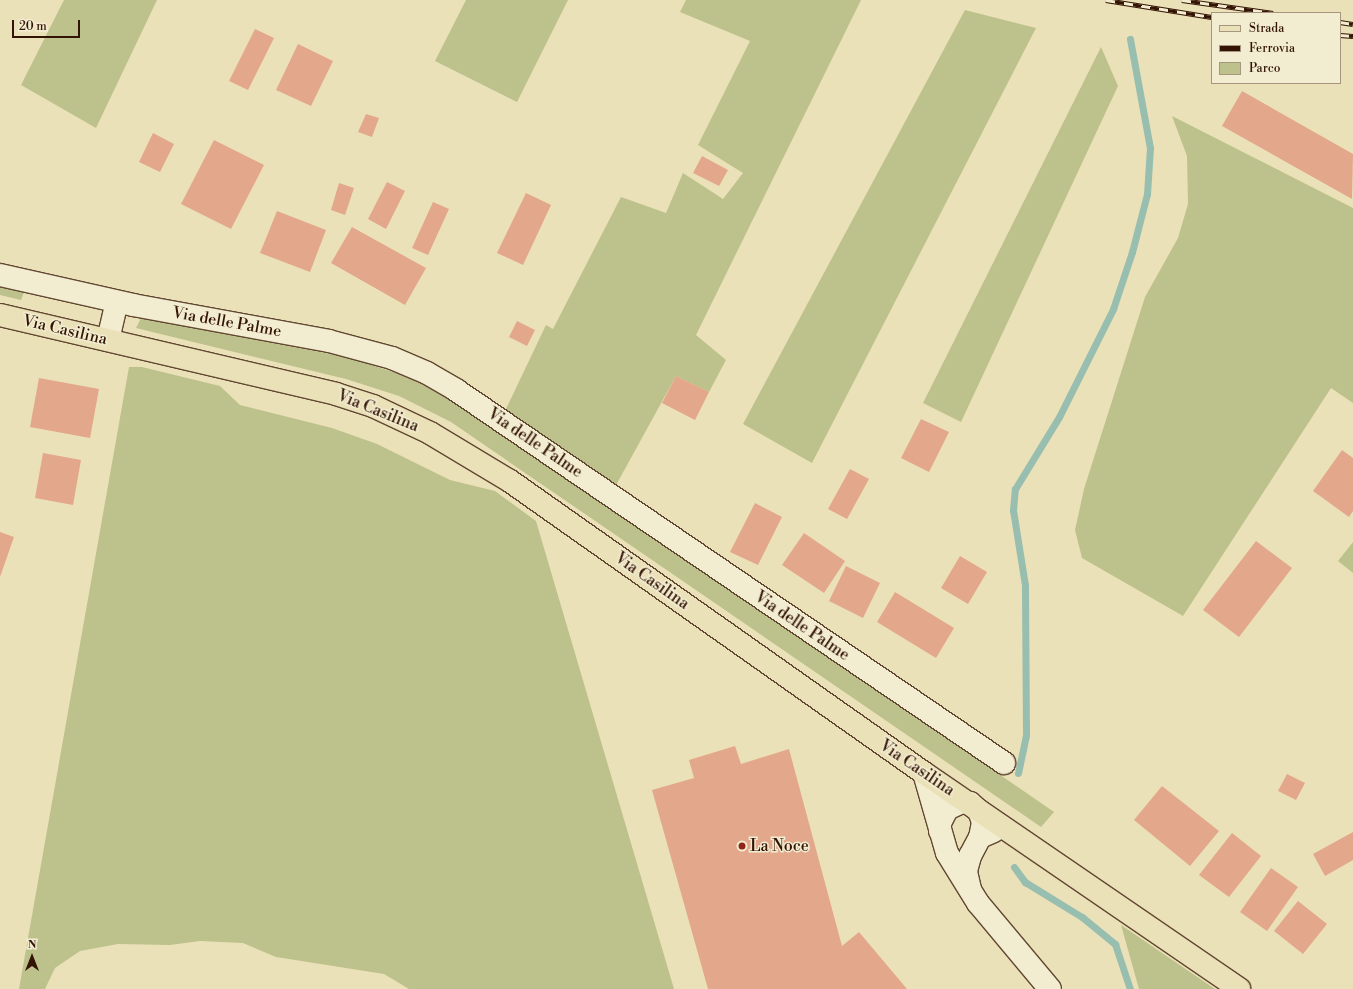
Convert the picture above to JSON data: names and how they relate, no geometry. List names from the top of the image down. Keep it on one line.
{"streets":{"main road":["Via Casilina"],"street":["Via delle Palme"]},"places":["La Noce"],"legend":["Strada","Ferrovia","Parco"],"scale_bar":"20 m","north":"top"}
